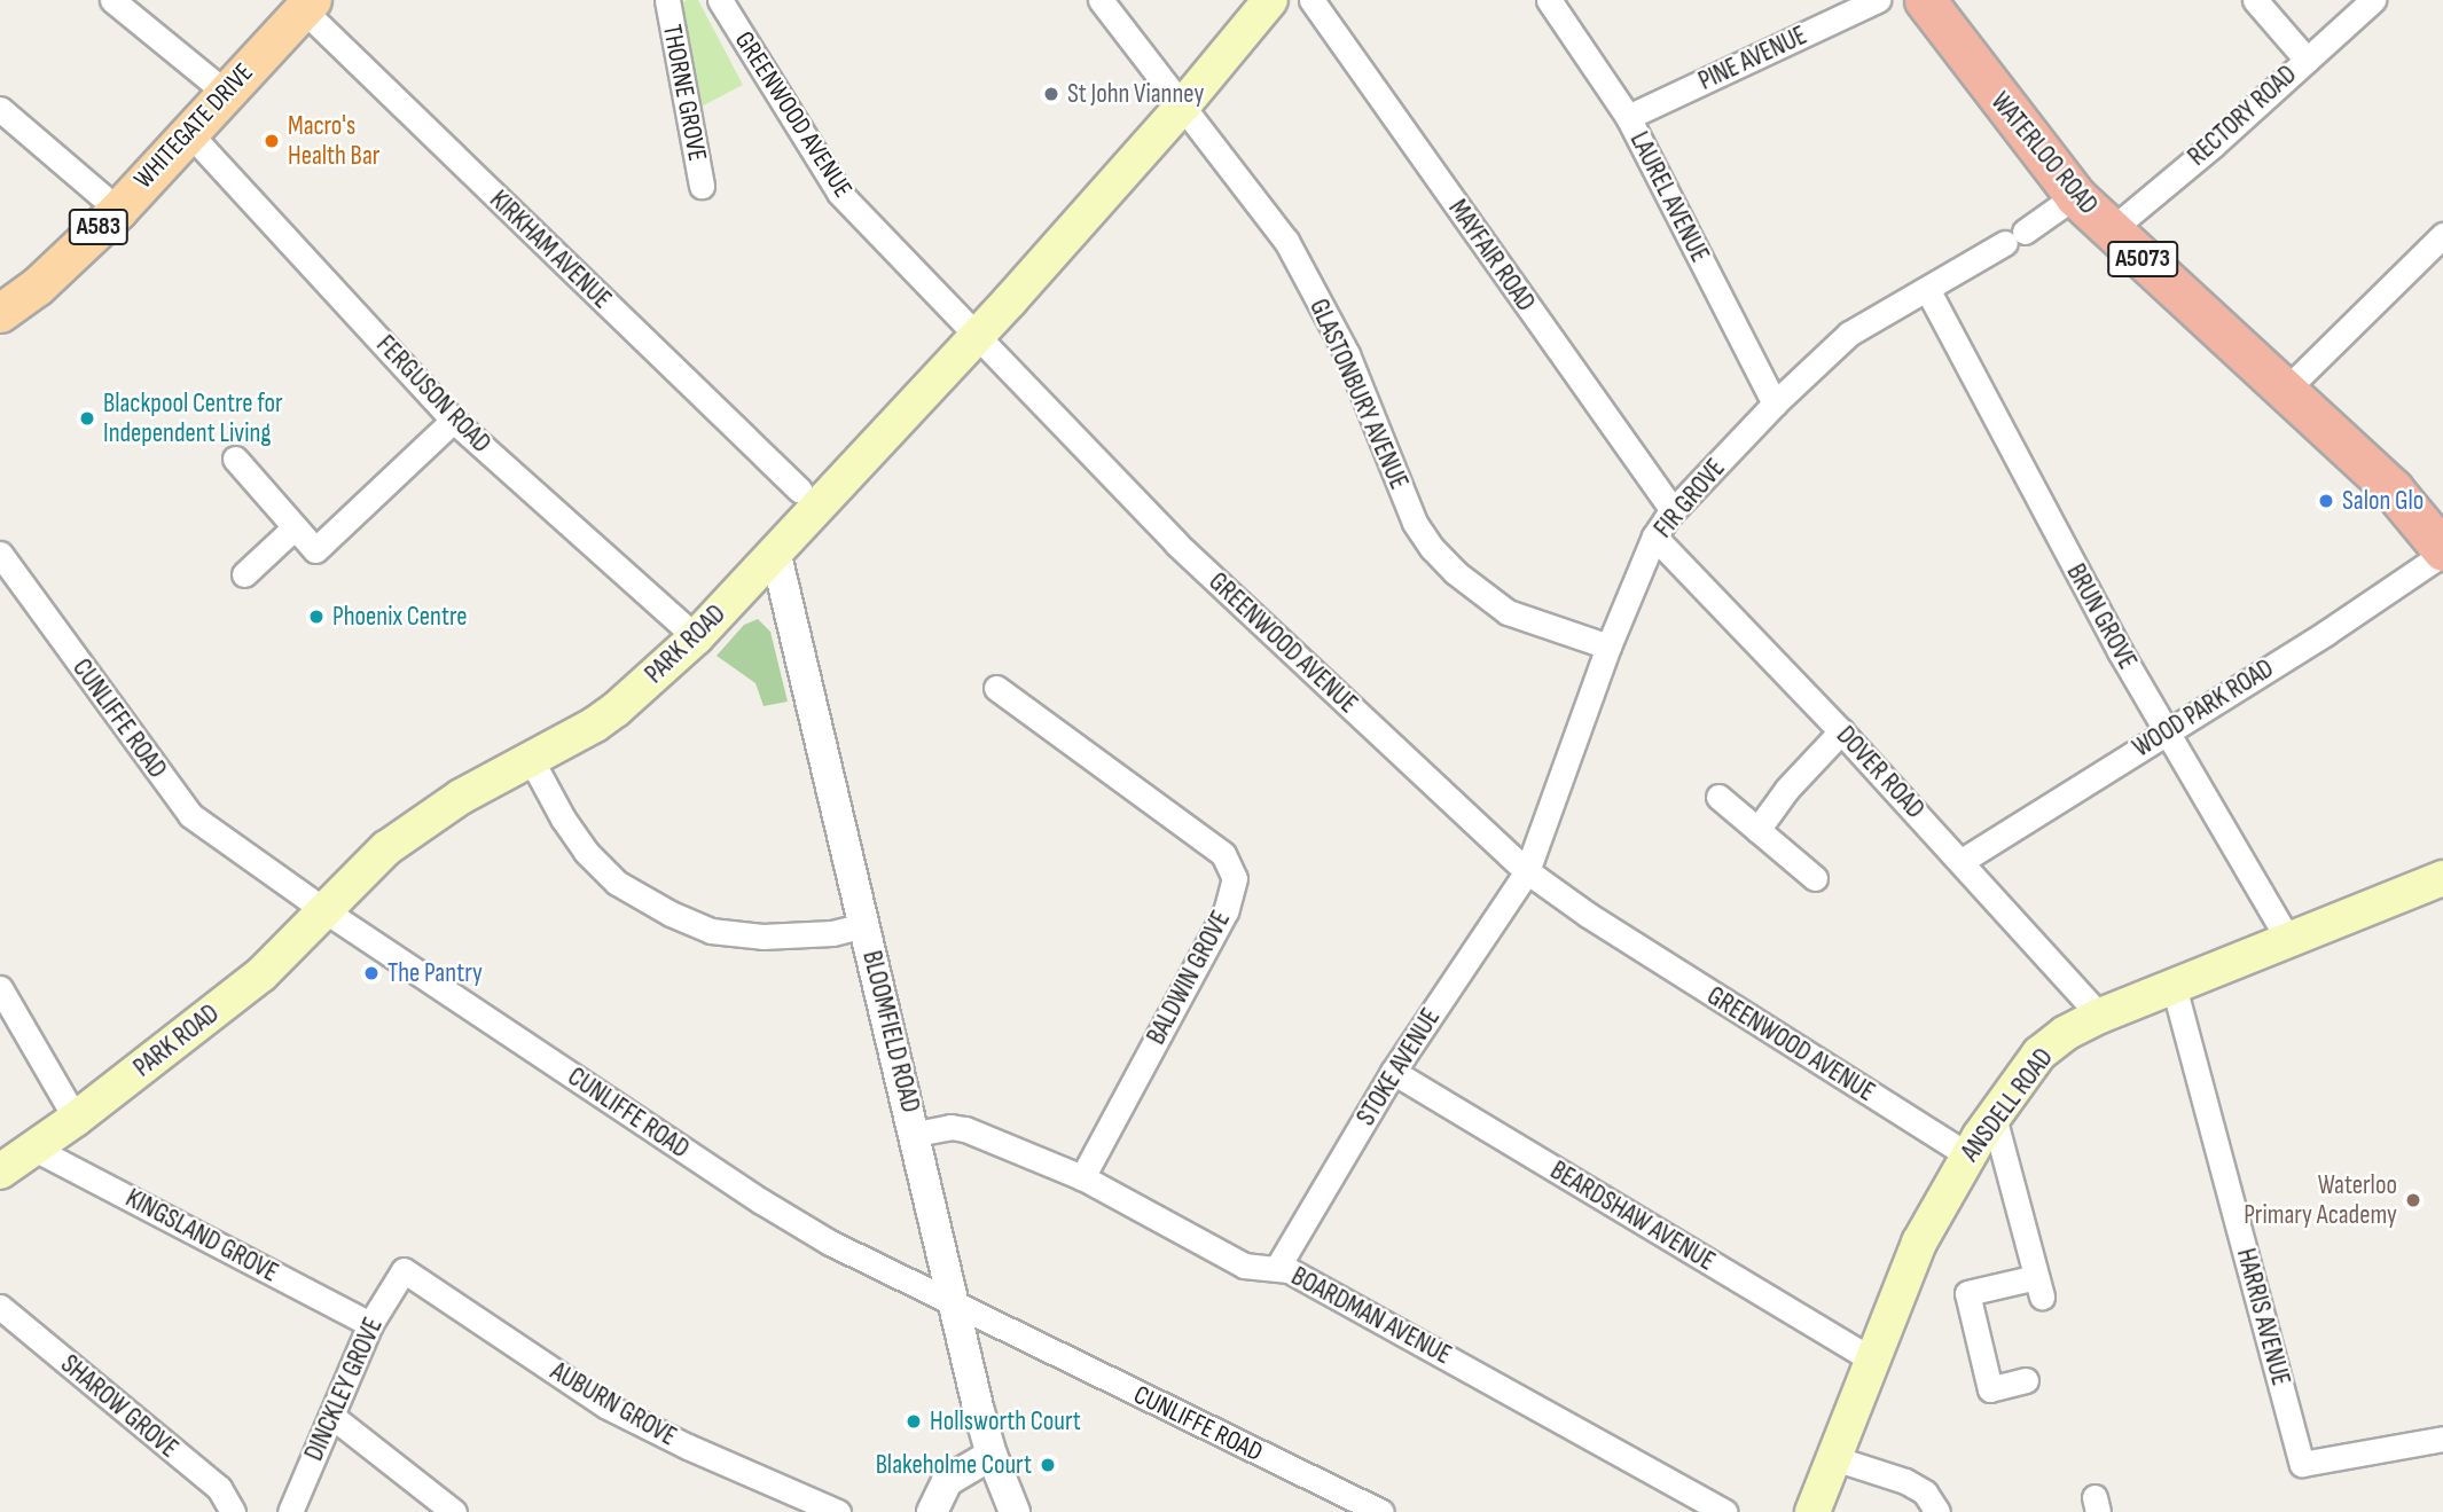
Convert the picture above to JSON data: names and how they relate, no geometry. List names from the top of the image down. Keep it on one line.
{"streets":{"highway":["WATERLOO ROAD","A5073"],"main road":["WHITEGATE DRIVE","A583","PARK ROAD","ANSDELL ROAD"],"street":["PINE AVENUE","THORNE GROVE","GREENWOOD AVENUE","RECTORY ROAD","LAUREL AVENUE","KIRKHAM AVENUE","MAYFAIR ROAD","FERGUSON ROAD","GLASTONBURY AVENUE","FIR GROVE","BRUN GROVE","WOOD PARK ROAD","CUNLIFFE ROAD","DOVER ROAD","BALDWIN GROVE","BLOOMFIELD ROAD","STOKE AVENUE","BEARDSHAW AVENUE","KINGSLAND GROVE","BOARDMAN AVENUE","HARRIS AVENUE","DINCKLEY GROVE","AUBURN GROVE","SHAROW GROVE"]},"crossings":[["PINE AVENUE","LAUREL AVENUE"],["GREENWOOD AVENUE","FIR GROVE"],["GREENWOOD AVENUE","PARK ROAD"],["GREENWOOD AVENUE","STOKE AVENUE"],["GREENWOOD AVENUE","ANSDELL ROAD"],["RECTORY ROAD","WATERLOO ROAD"],["WHITEGATE DRIVE","KIRKHAM AVENUE"],["WHITEGATE DRIVE","FERGUSON ROAD"],["WATERLOO ROAD","FIR GROVE"],["WATERLOO ROAD","WOOD PARK ROAD"],["LAUREL AVENUE","FIR GROVE"],["MAYFAIR ROAD","FIR GROVE"],["FERGUSON ROAD","PARK ROAD"],["GLASTONBURY AVENUE","FIR GROVE"],["GLASTONBURY AVENUE","PARK ROAD"],["FIR GROVE","BRUN GROVE"],["FIR GROVE","DOVER ROAD"],["FIR GROVE","STOKE AVENUE"],["BRUN GROVE","WOOD PARK ROAD"],["BRUN GROVE","ANSDELL ROAD"],["PARK ROAD","CUNLIFFE ROAD"],["PARK ROAD","BLOOMFIELD ROAD"],["PARK ROAD","KINGSLAND GROVE"],["WOOD PARK ROAD","DOVER ROAD"],["CUNLIFFE ROAD","BLOOMFIELD ROAD"],["DOVER ROAD","ANSDELL ROAD"],["BALDWIN GROVE","BOARDMAN AVENUE"],["BLOOMFIELD ROAD","BOARDMAN AVENUE"],["STOKE AVENUE","BEARDSHAW AVENUE"],["STOKE AVENUE","BOARDMAN AVENUE"],["ANSDELL ROAD","BEARDSHAW AVENUE"],["ANSDELL ROAD","HARRIS AVENUE"],["KINGSLAND GROVE","DINCKLEY GROVE"],["DINCKLEY GROVE","AUBURN GROVE"]],"places":["St John Vianney","Macro's Health Bar","Blackpool Centre for Independent Living","Salon Glo","Phoenix Centre","The Pantry","Waterloo Primary Academy","Hollsworth Court","Blakeholme Court"]}
